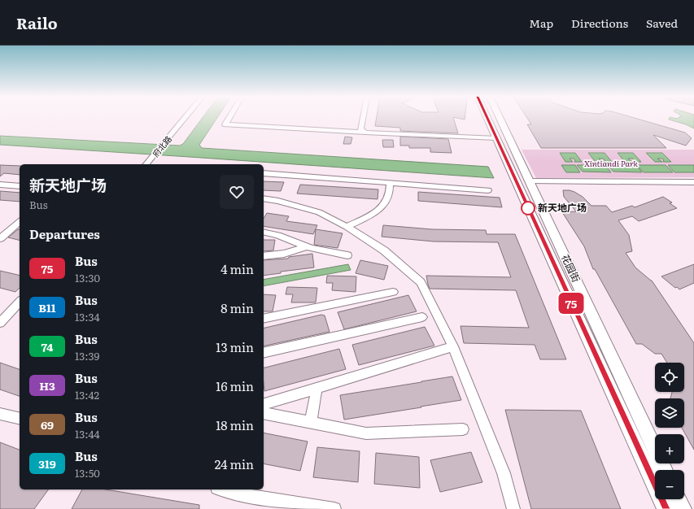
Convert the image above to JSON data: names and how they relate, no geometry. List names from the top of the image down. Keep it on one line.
{"streets":{"main road":["花园街"],"street":["府北路"]},"parks":["Xintiandi Park"],"places":["新天地广场"],"lines":["bus line 75"],"page":{"header":"Railo","nav":["Map","Directions","Saved"],"on_map":"75","heading":[["新天地广场","Bus"],"Departures"],"list":[{"mark":"75","name":"Bus","note":"13:30","value":"4 min"},{"mark":"B11","name":"Bus","note":"13:34","value":"8 min"},{"mark":"74","name":"Bus","note":"13:39","value":"13 min"},{"mark":"H3","name":"Bus","note":"13:42","value":"16 min"},{"mark":"69","name":"Bus","note":"13:44","value":"18 min"},{"mark":"319","name":"Bus","note":"13:50","value":"24 min"}],"map_buttons":["+","−"]}}
